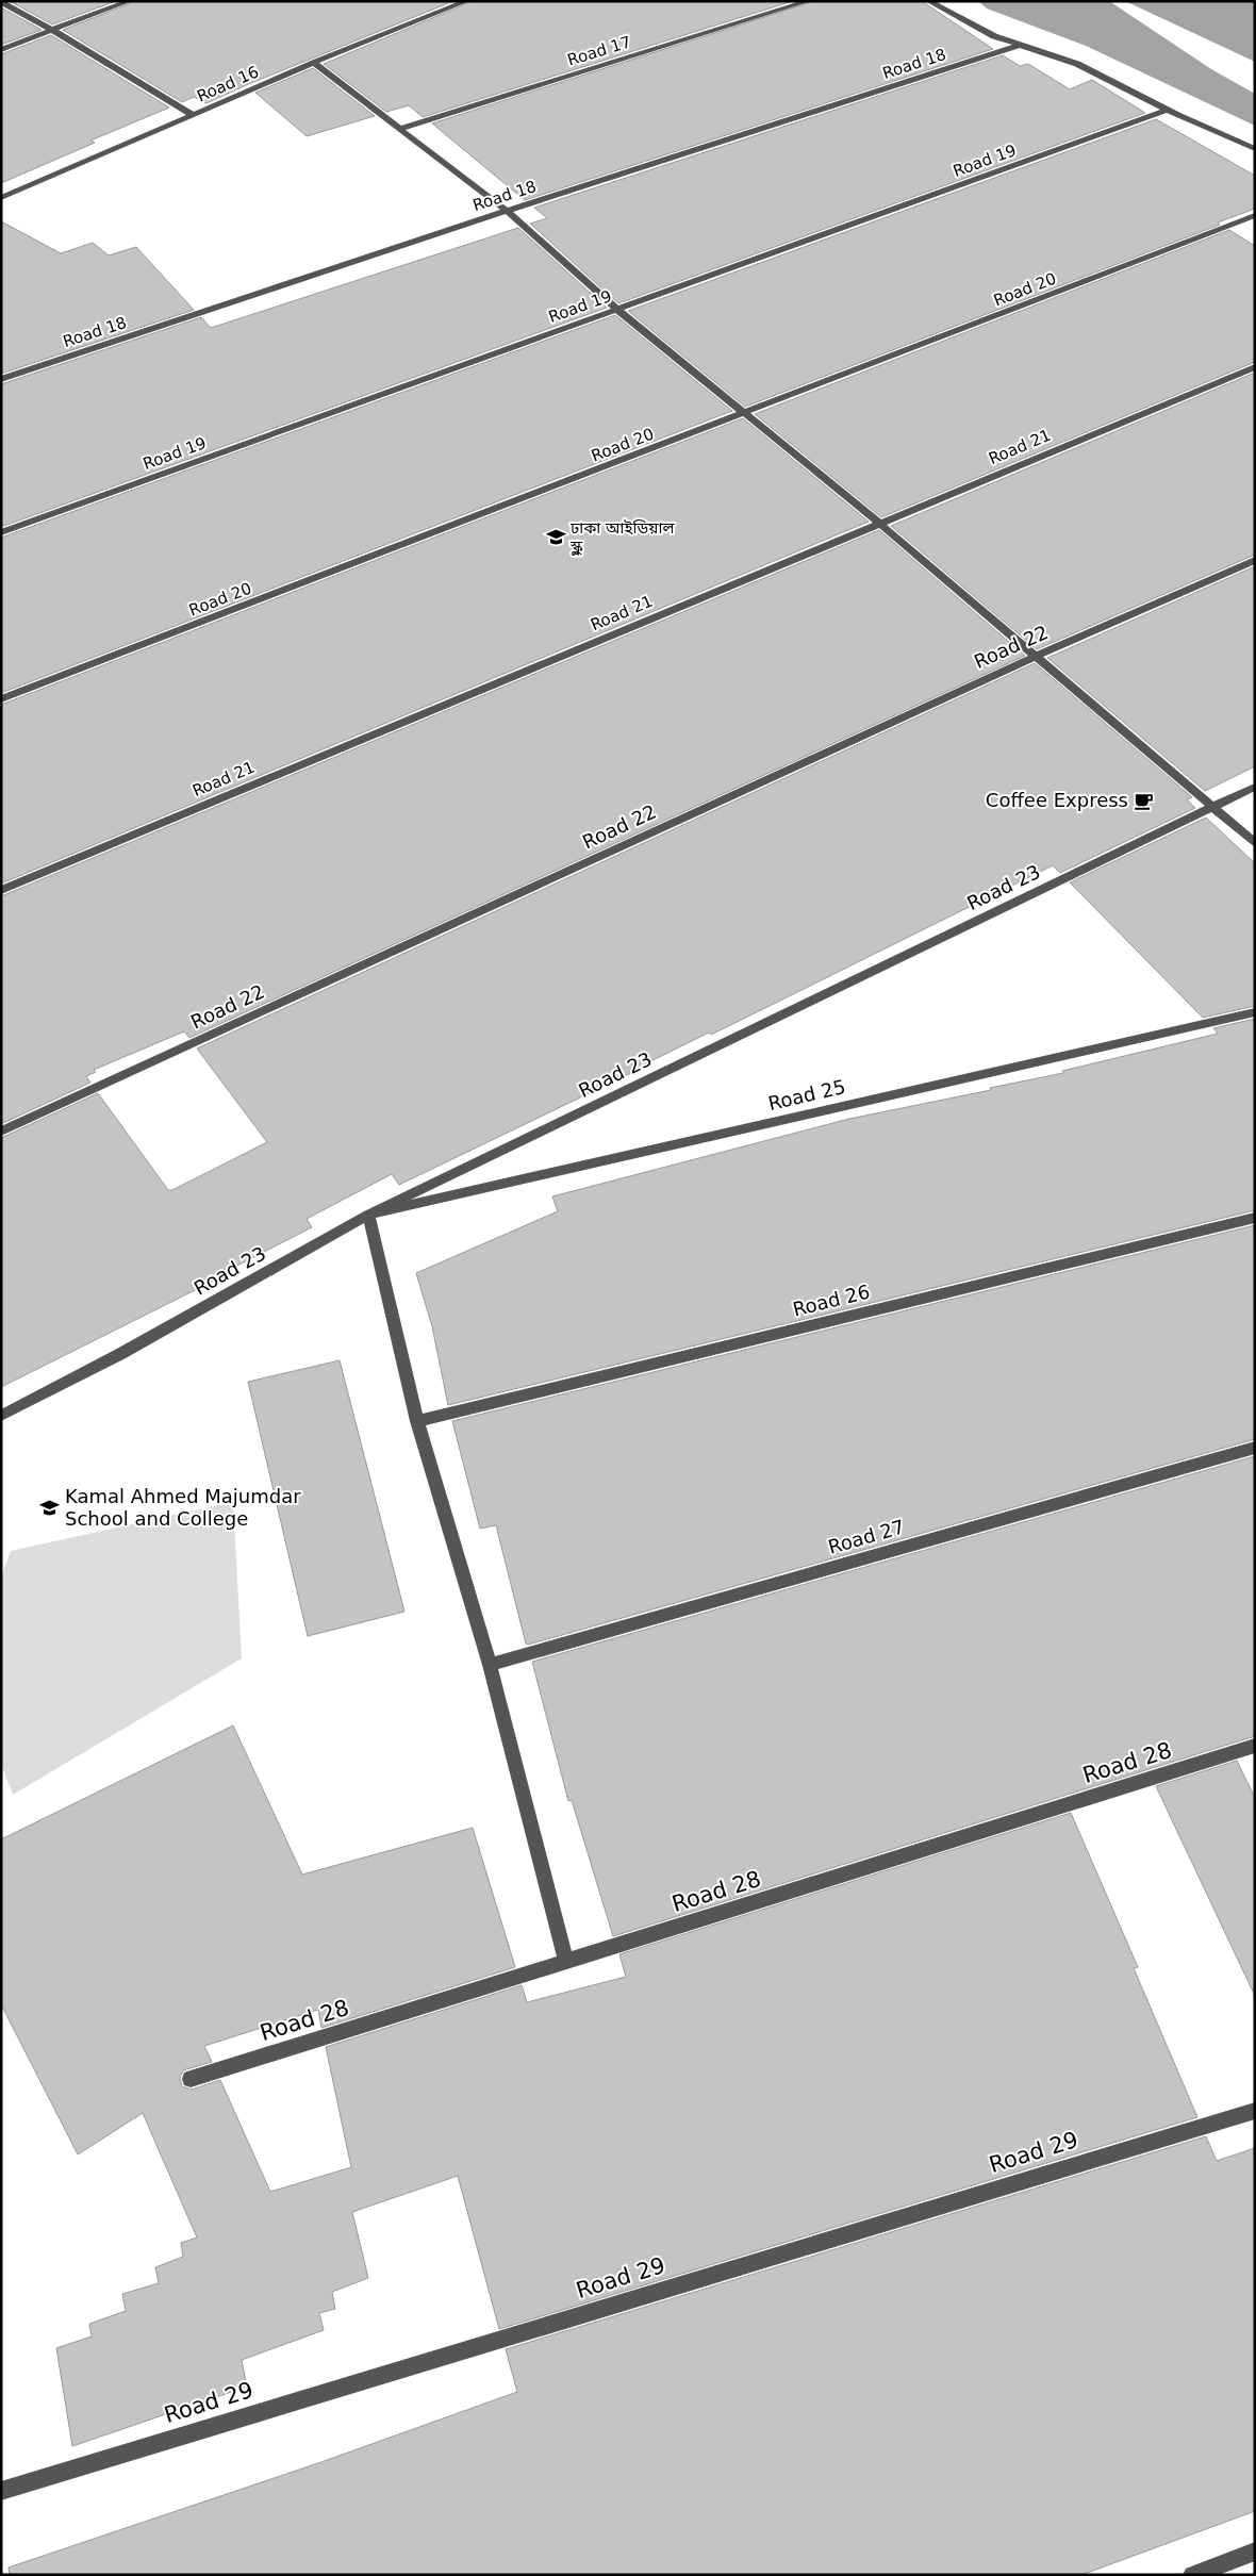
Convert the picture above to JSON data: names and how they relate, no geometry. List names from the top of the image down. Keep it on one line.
{"streets":{"street":["Road 17","Road 18","Road 16","Road 19","Road 20","Road 21","Road 22","Road 23","Road 25","Road 26","Road 27","Road 28","Road 29"]},"crossings":[["Road 23","Road 25"]],"places":{"school or university":["ঢাকা আইডিয়াল স্কুল","Kamal Ahmed Majumdar School and College"],"cafe":["Coffee Express"]}}
